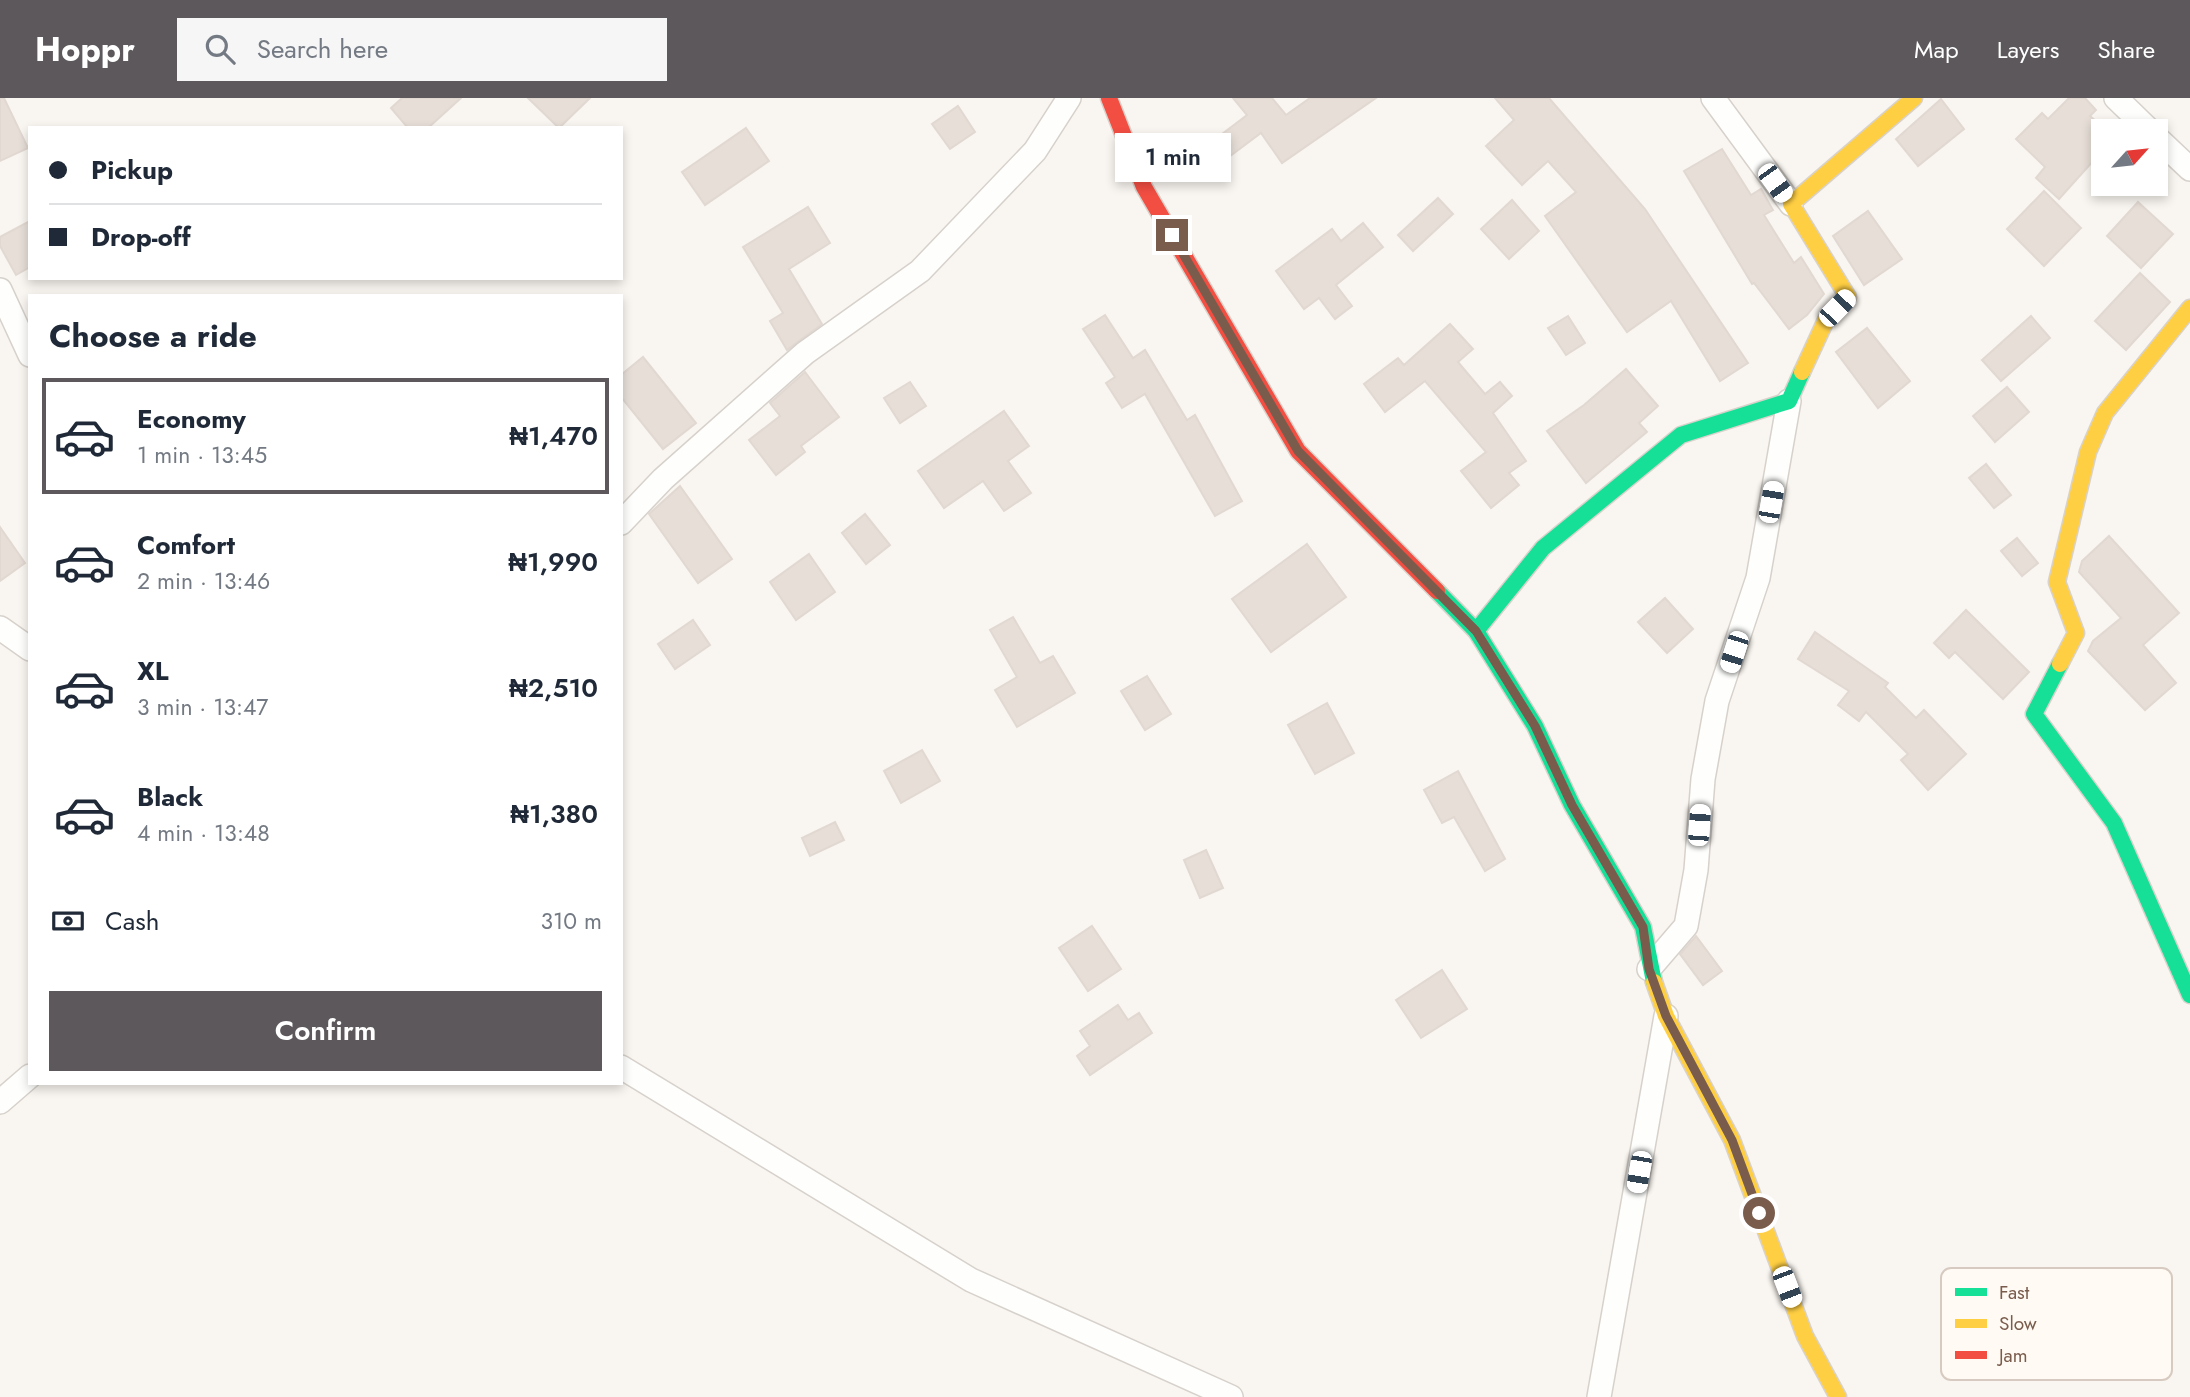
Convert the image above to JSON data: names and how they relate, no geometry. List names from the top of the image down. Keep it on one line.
{"legend":["Fast","Slow","Jam"],"north":"top right","page":{"header":"Hoppr","search":"Search here","nav":["Map","Layers","Share"],"banner":["Pickup","Drop-off"],"bubble":"1 min","heading":"Choose a ride","list":[{"name":"Economy","note":"1 min · 13:45","value":"₦1,470"},{"name":"Comfort","note":"2 min · 13:46","value":"₦1,990"},{"name":"XL","note":"3 min · 13:47","value":"₦2,510"},{"name":"Black","note":"4 min · 13:48","value":"₦1,380"}],"pay":["Cash","310 m"],"buttons":"Confirm"}}
